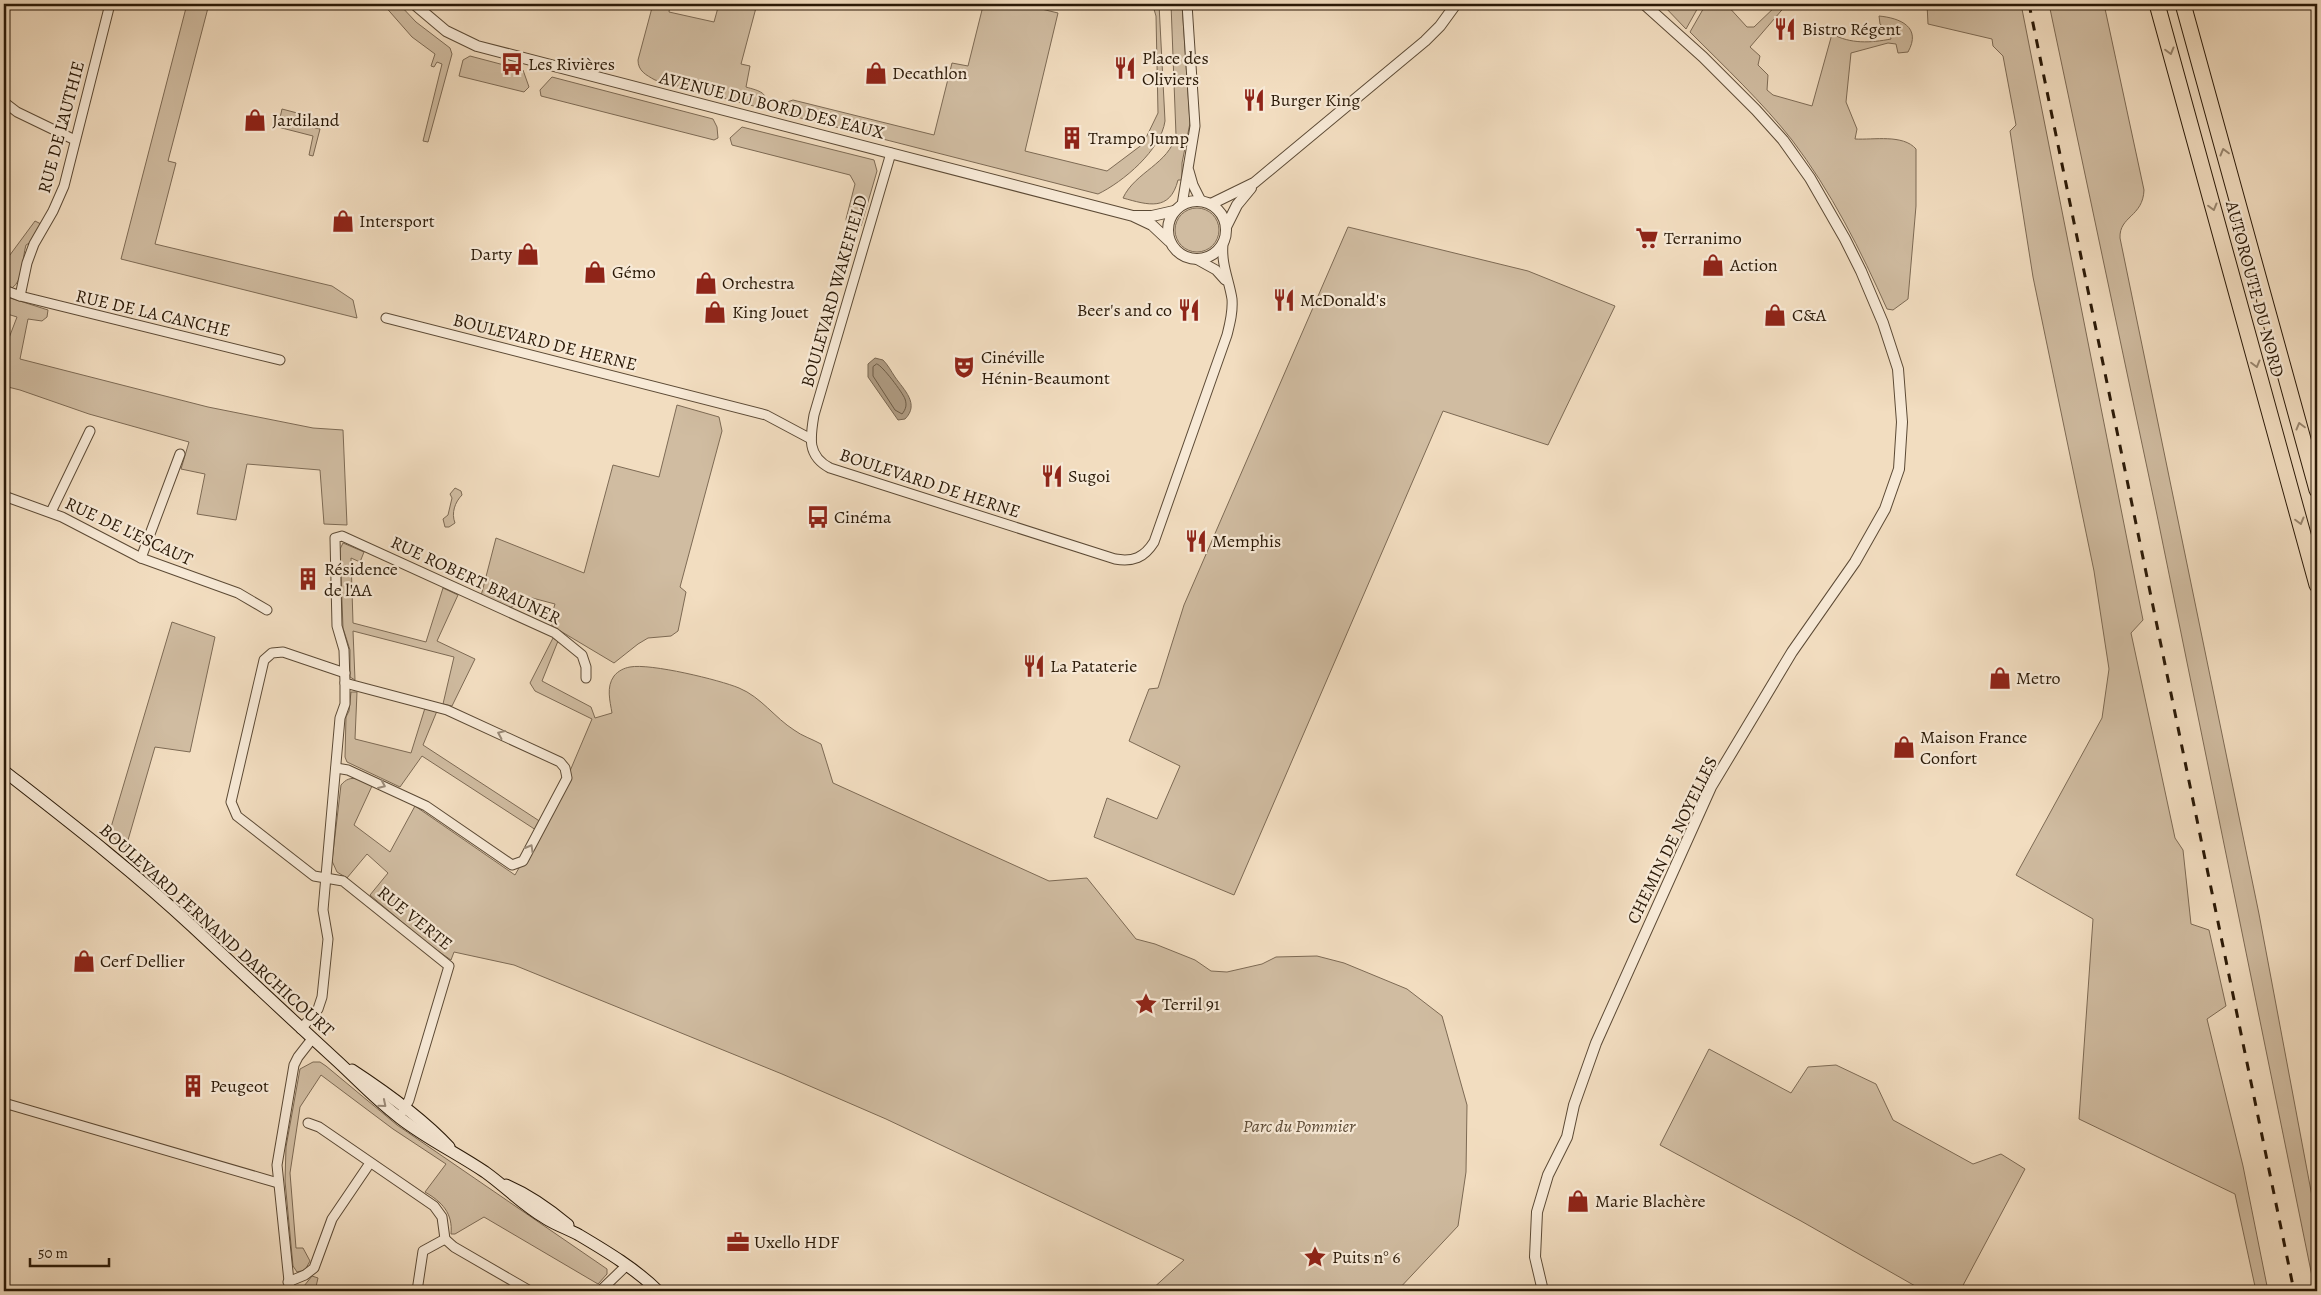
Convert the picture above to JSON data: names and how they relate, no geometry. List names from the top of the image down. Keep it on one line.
{"streets":{"highway":["AUTOROUTE DU NORD"],"main road":["BOULEVARD FERNAND DARCHICOURT"],"street":["AVENUE DU BORD DES EAUX","RUE DE L'AUTHIE","BOULEVARD WAKEFIELD","RUE DE LA CANCHE","BOULEVARD DE HERNE","RUE DE L'ESCAUT","RUE ROBERT BRAUNER","CHEMIN DE NOYELLES","RUE VERTE"]},"crossings":[["AVENUE DU BORD DES EAUX","BOULEVARD WAKEFIELD"],["AVENUE DU BORD DES EAUX","BOULEVARD DE HERNE"],["RUE DE L'AUTHIE","RUE DE LA CANCHE"],["BOULEVARD WAKEFIELD","BOULEVARD DE HERNE"],["RUE VERTE","BOULEVARD FERNAND DARCHICOURT"]],"parks":["Parc du Pommier"],"places":{"restaurant":["Bistro Régent","Place des Oliviers","Burger King","McDonald's","Beer's and co","Sugoi","Memphis","La Pataterie"],"bus stop":["Les Rivières","Cinéma"],"shop":["Decathlon","Jardiland","Intersport","Darty","Action","Gémo","Orchestra","King Jouet","C&A","Metro","Maison France Confort","Cerf Dellier","Marie Blachère"],"building":["Trampo Jump","Résidence de l'AA","Peugeot"],"supermarket":["Terranimo"],"theatre":["Cinéville Hénin-Beaumont"],"place":["Terril 91","Puits n° 6"],"office":["Uxello HDF"]},"scale_bar":"50 m"}
